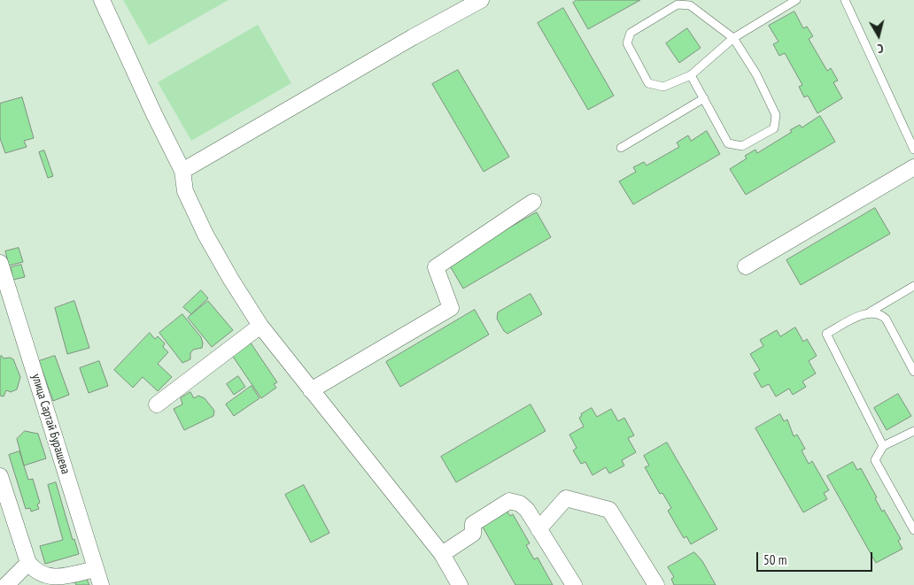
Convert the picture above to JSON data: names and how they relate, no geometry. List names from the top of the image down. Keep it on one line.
{"streets":{"street":["улица Сартай Бурашева"]},"scale_bar":"50 m","north":"bottom"}
